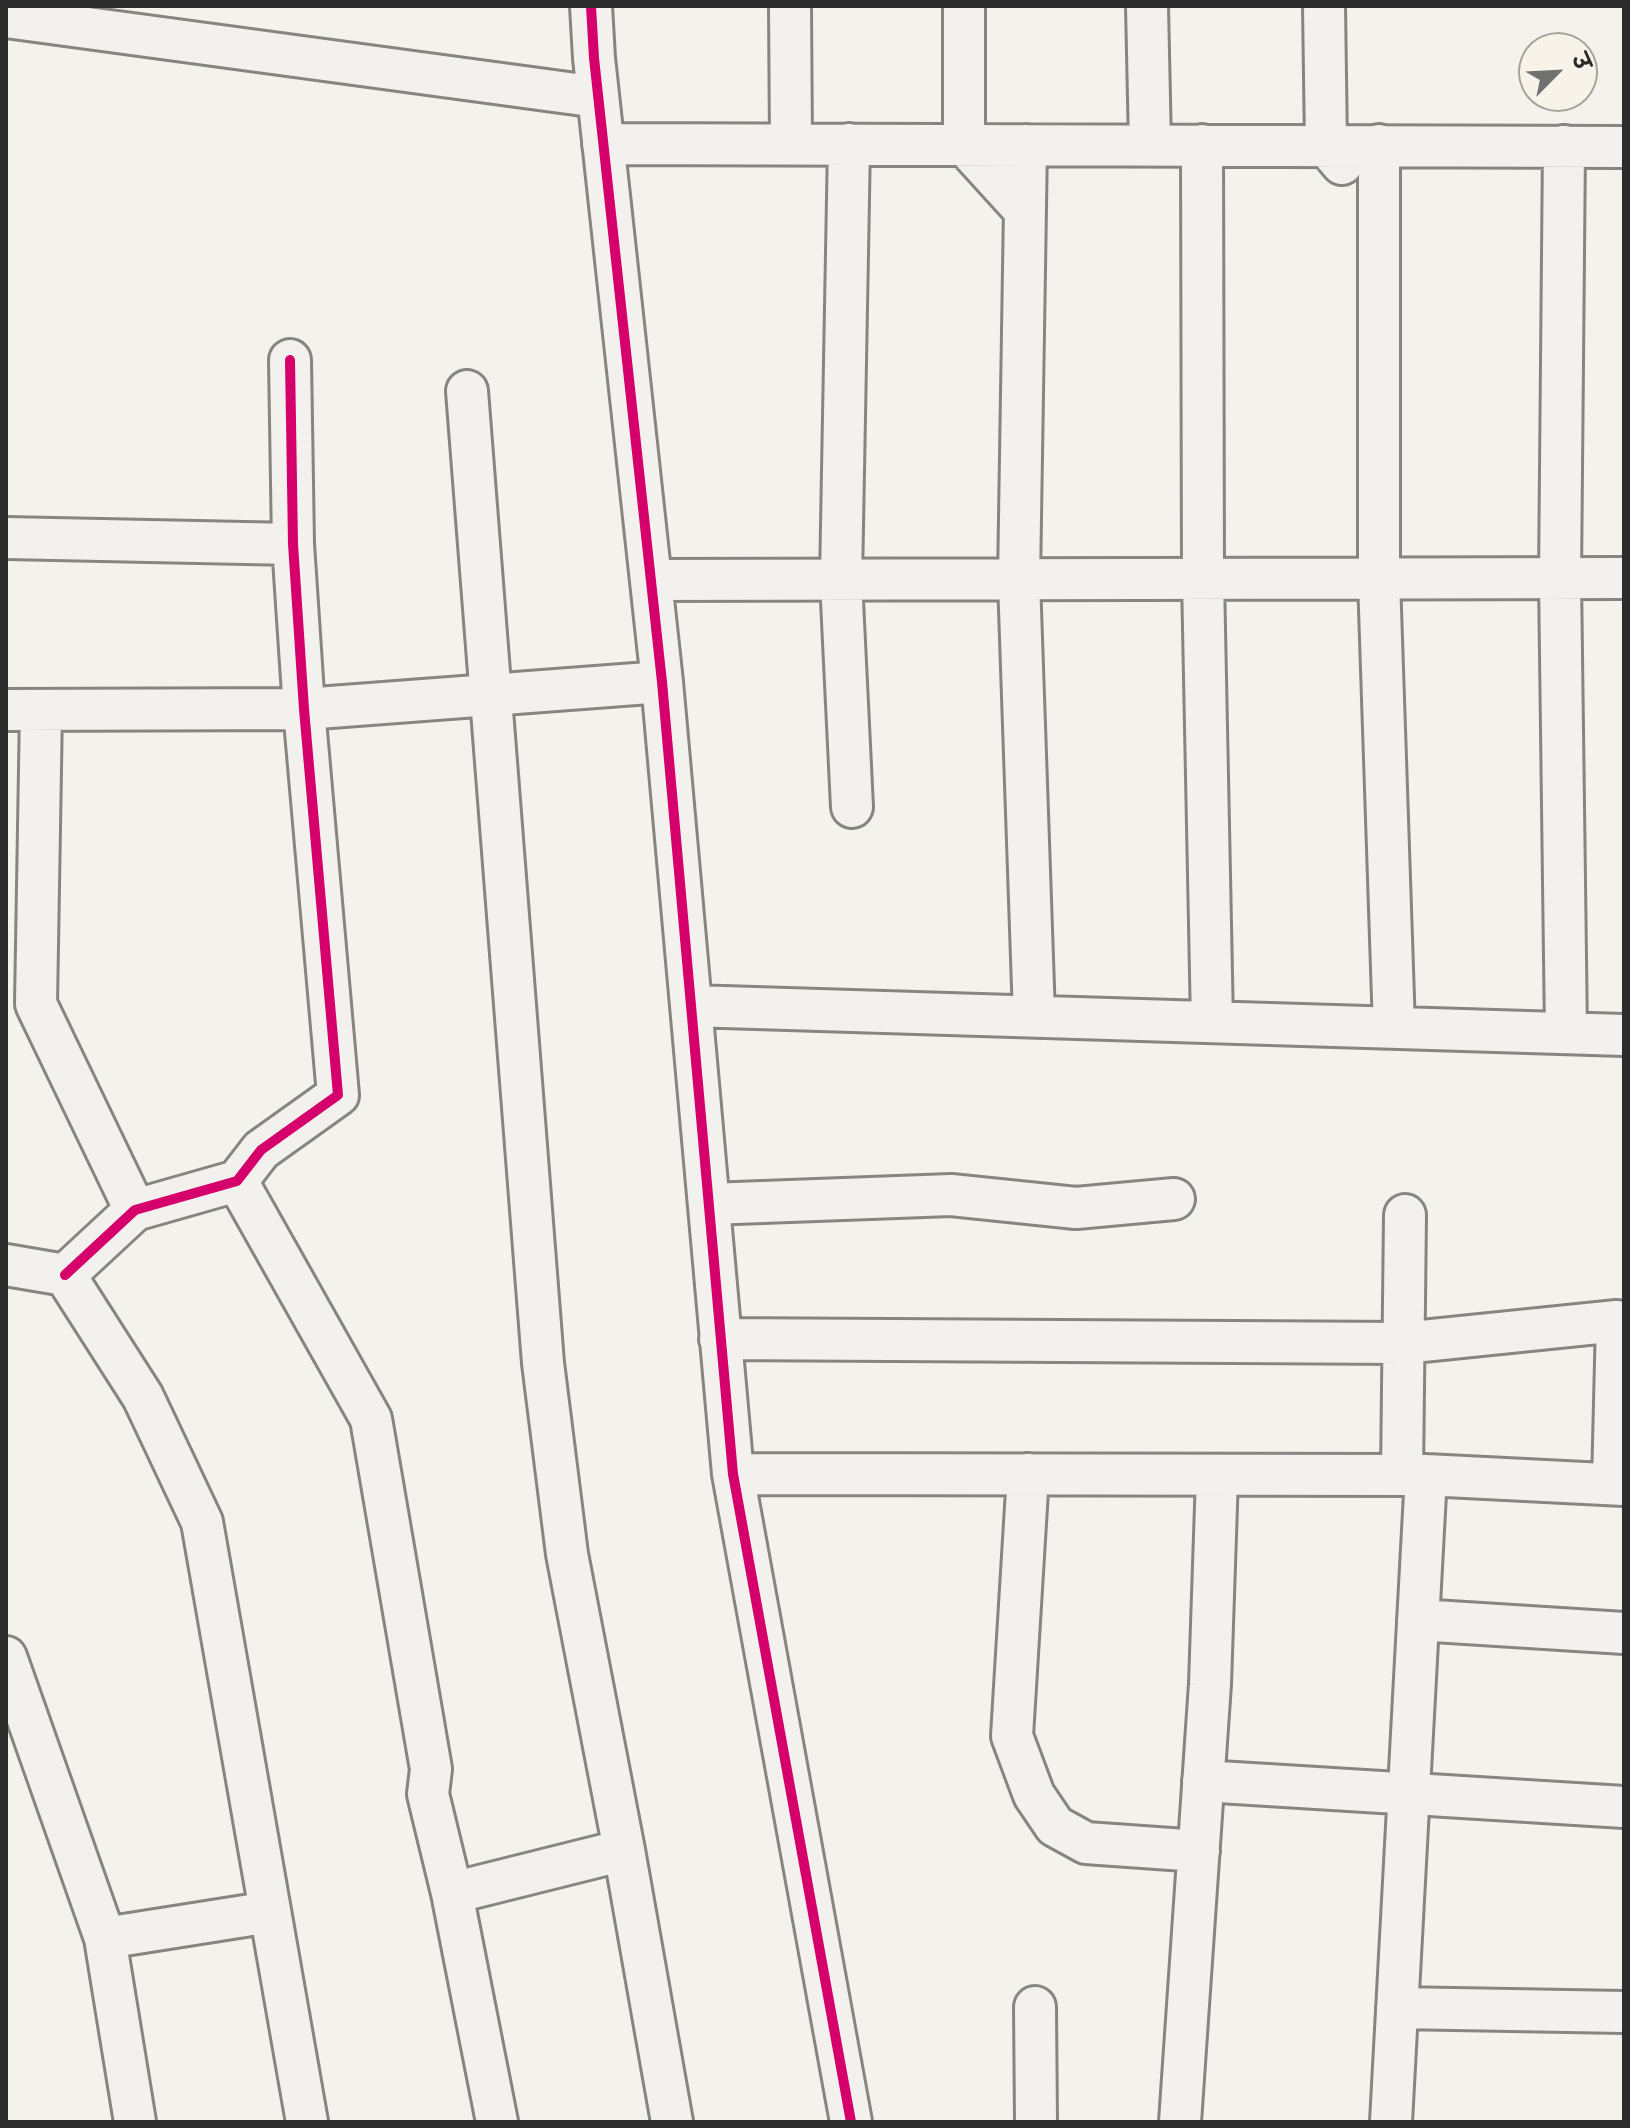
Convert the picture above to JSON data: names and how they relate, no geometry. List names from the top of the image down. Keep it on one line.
{"north":"top right"}
